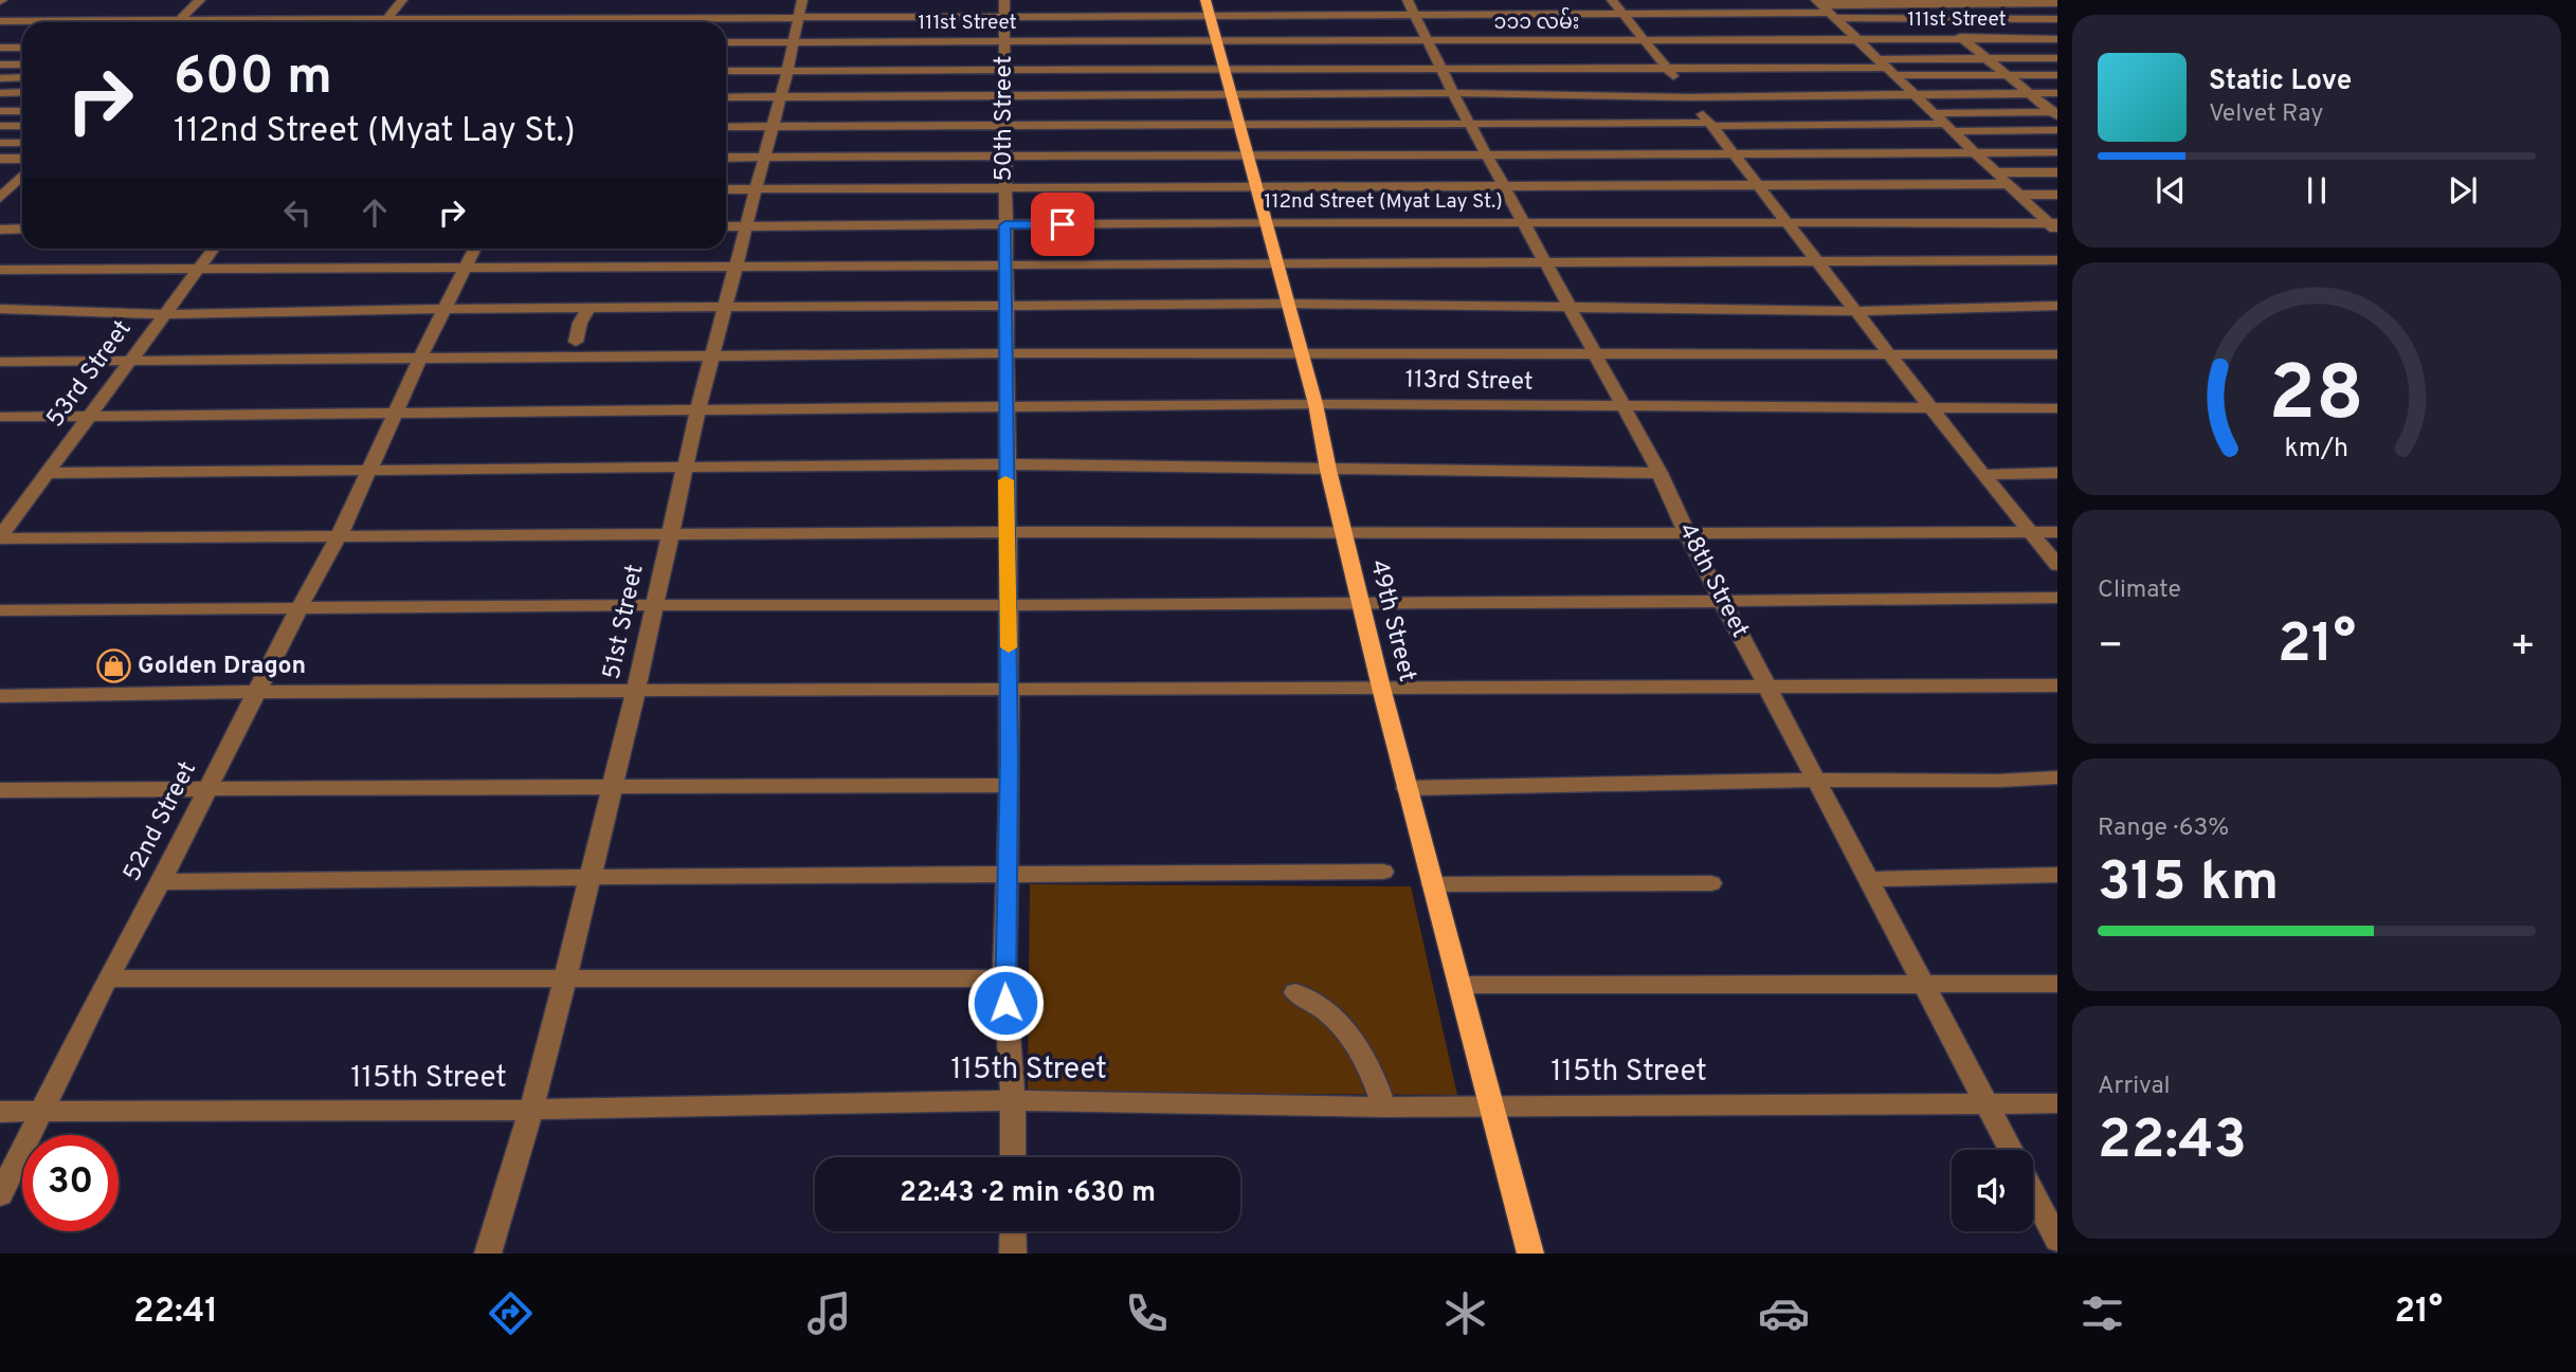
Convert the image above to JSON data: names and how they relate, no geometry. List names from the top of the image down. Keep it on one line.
{"streets":{"main road":["49th Street"],"street":["111st Street","၁၁၁ လမ်း","50th Street","112nd Street (Myat Lay St.)","53rd Street","113rd Street","48th Street","51st Street","52nd Street","115th Street"]},"crossings":[["111st Street","၁၁၁ လမ်း"],["111st Street","50th Street"],["111st Street","49th Street"],["111st Street","51st Street"],["၁၁၁ လမ်း","48th Street"],["၁၁၁ လမ်း","49th Street"],["50th Street","112nd Street (Myat Lay St.)"],["50th Street","113rd Street"],["50th Street","115th Street"],["112nd Street (Myat Lay St.)","48th Street"],["112nd Street (Myat Lay St.)","49th Street"],["112nd Street (Myat Lay St.)","51st Street"],["53rd Street","113rd Street"],["113rd Street","48th Street"],["113rd Street","49th Street"],["113rd Street","51st Street"],["113rd Street","52nd Street"],["48th Street","115th Street"],["49th Street","115th Street"],["51st Street","115th Street"],["52nd Street","115th Street"]],"places":{"shop":["Golden Dragon"]},"page":{"turn":["600 m","112nd Street (Myat Lay St.)"],"song":["Static Love","Velvet Ray"],"tile":["Climate",["Range · 63%","315 km"],["Arrival","22:43"]],"heat":["−","21°","+"],"limit":"30","trip":"22:43 · 2 min · 630 m","tabs":["22:41","21°"],"gauge":["28","km/h"]}}
